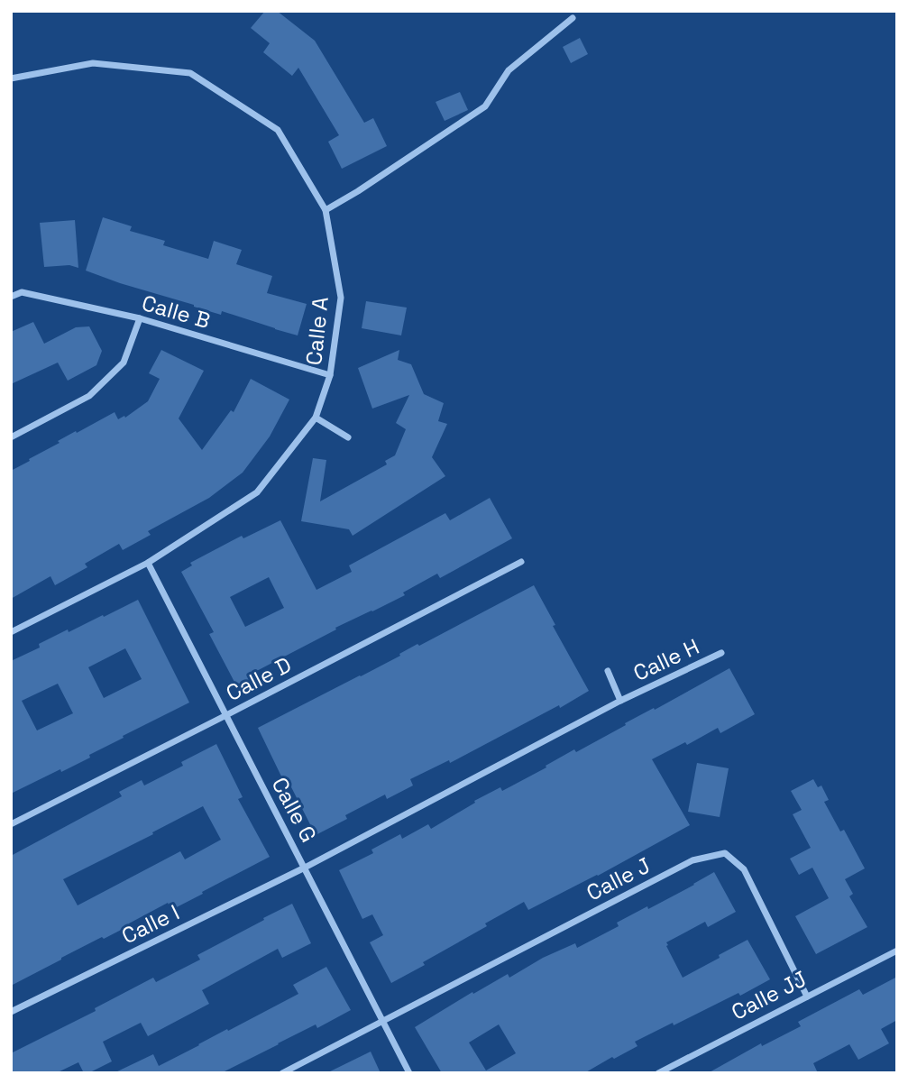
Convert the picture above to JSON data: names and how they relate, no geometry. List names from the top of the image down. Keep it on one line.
{"streets":{"street":["Calle B","Calle A","Calle H","Calle D","Calle G","Calle J","Calle I","Calle JJ"]},"crossings":[["Calle B","Calle A"],["Calle A","Calle G"],["Calle H","Calle I"],["Calle D","Calle G"],["Calle G","Calle J"],["Calle G","Calle I"],["Calle J","Calle JJ"]]}
